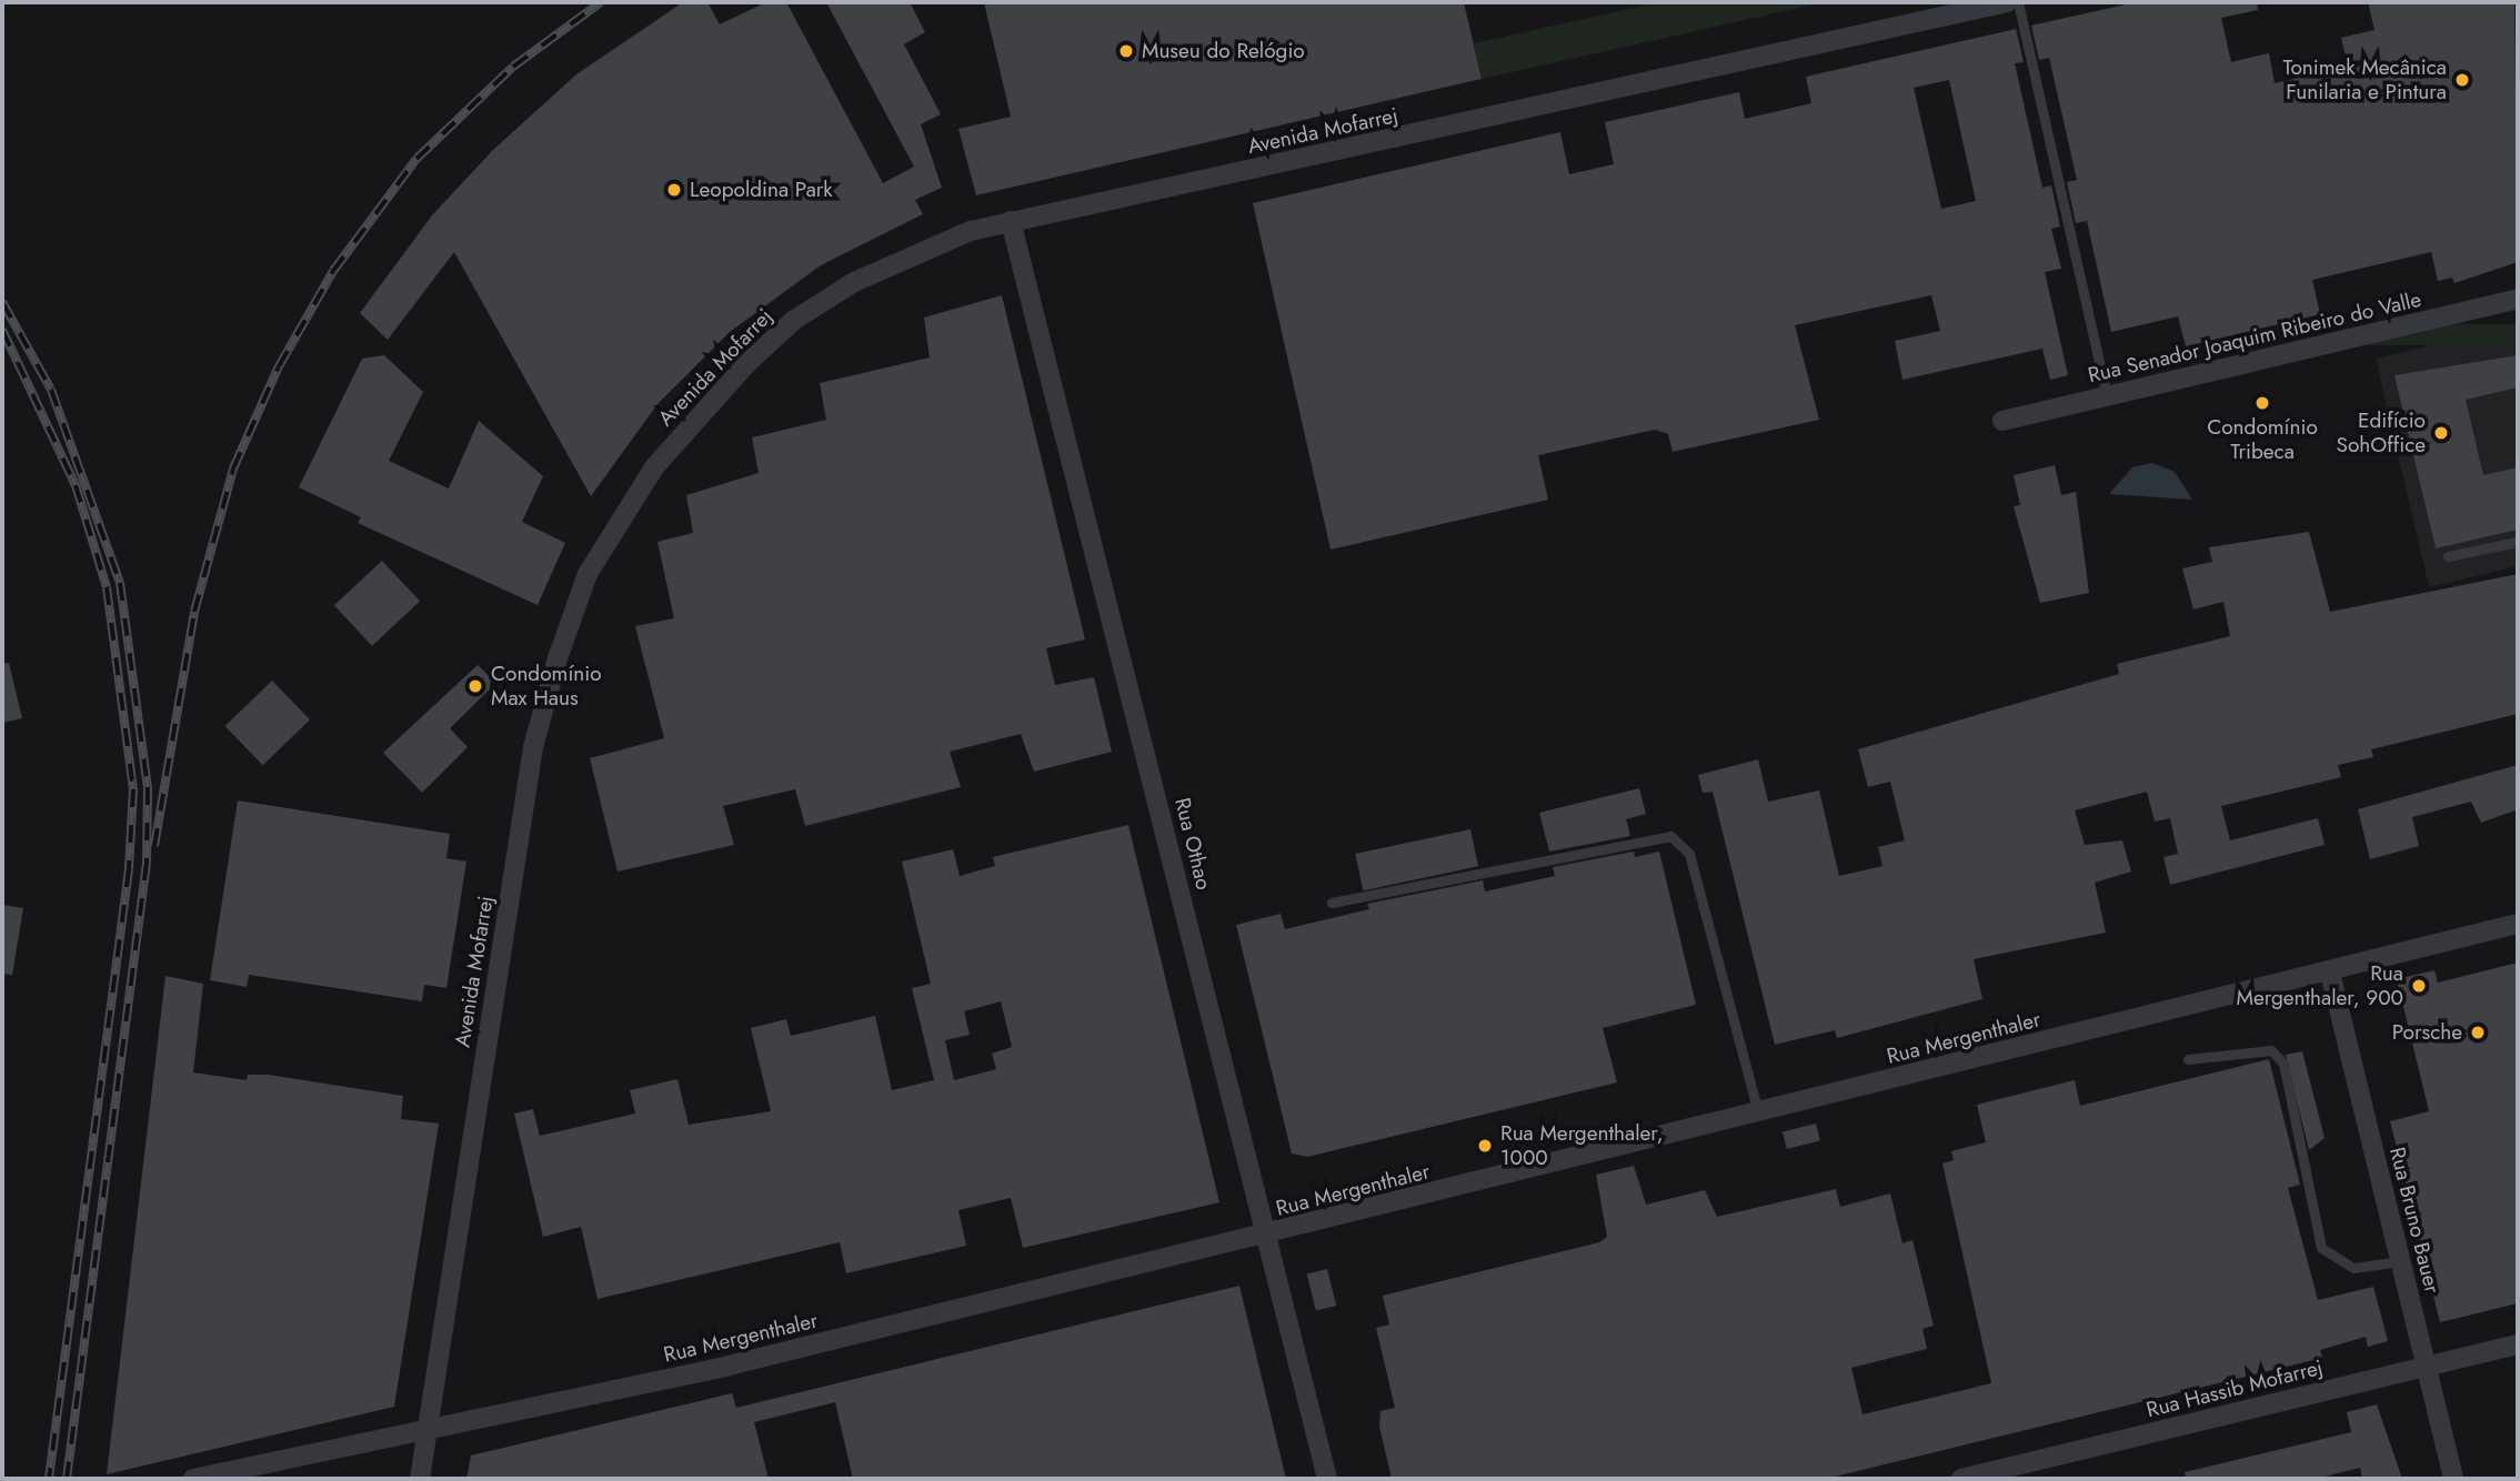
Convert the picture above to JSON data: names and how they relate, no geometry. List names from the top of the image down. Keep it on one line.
{"streets":{"street":["Avenida Mofarrej","Rua Senador Joaquim Ribeiro do Valle","Rua Othao","Rua Mergenthaler","Rua Bruno Bauer","Rua Hassib Mofarrej"]},"crossings":[["Avenida Mofarrej","Rua Othao"],["Avenida Mofarrej","Rua Mergenthaler"],["Rua Othao","Rua Mergenthaler"],["Rua Mergenthaler","Rua Bruno Bauer"],["Rua Bruno Bauer","Rua Hassib Mofarrej"]],"places":["Museu do Relógio","Tonimek Mecânica Funilaria e Pintura","Leopoldina Park","Condomínio Tribeca","Edifício SohOffice","Condomínio Max Haus","Rua Mergenthaler, 900","Porsche","Rua Mergenthaler, 1000"]}
